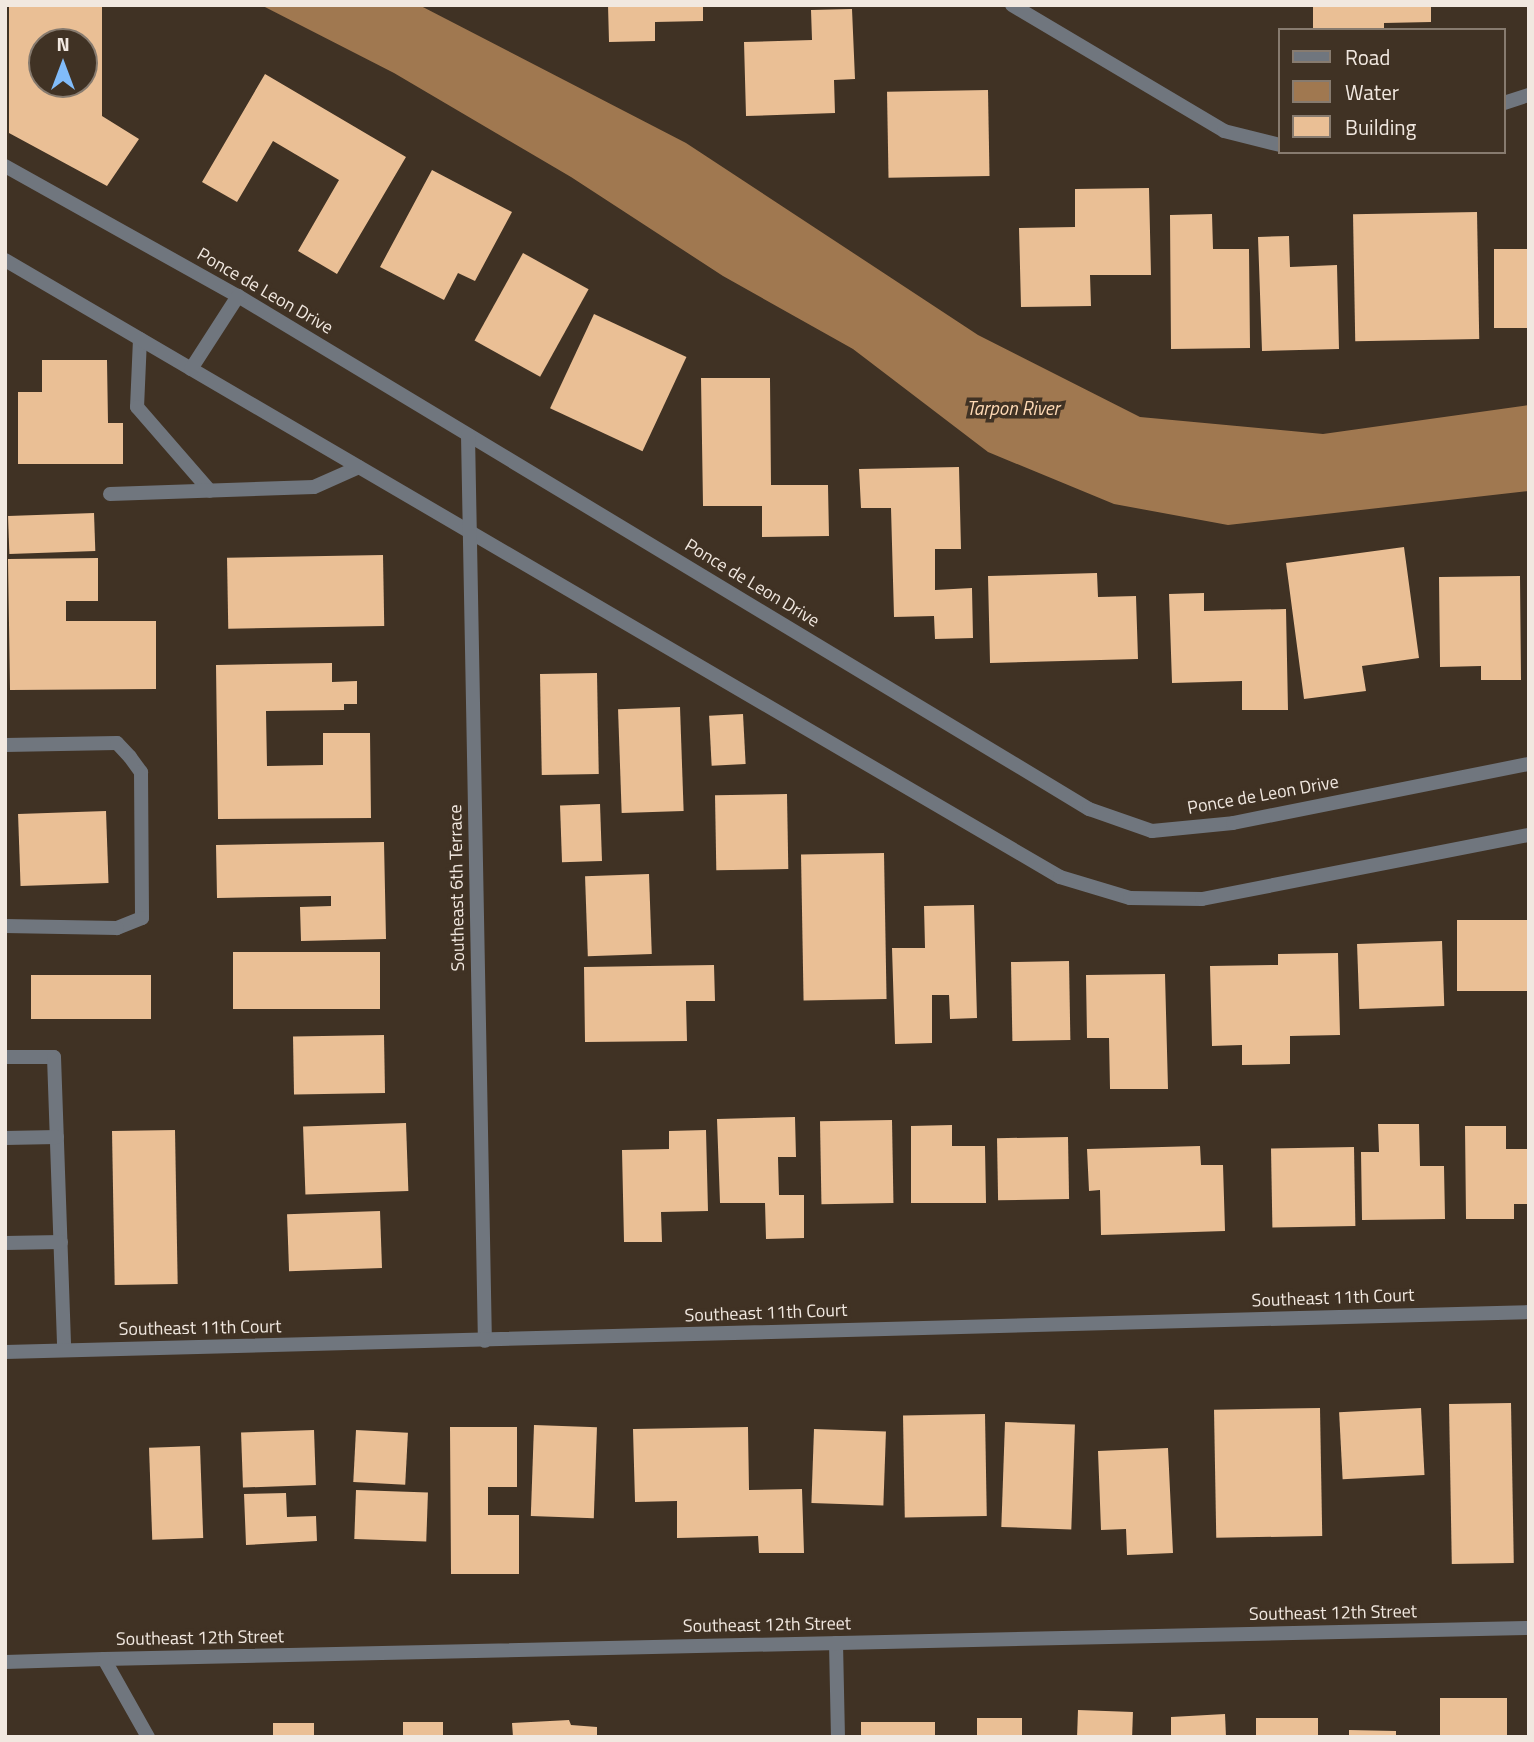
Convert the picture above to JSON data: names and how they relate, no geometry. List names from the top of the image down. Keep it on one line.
{"streets":{"street":["Ponce de Leon Drive","Southeast 6th Terrace","Southeast 11th Court","Southeast 12th Street"]},"crossings":[["Ponce de Leon Drive","Southeast 6th Terrace"],["Southeast 6th Terrace","Southeast 11th Court"]],"water":["Tarpon River"],"legend":["Road","Water","Building"],"north":"top"}
